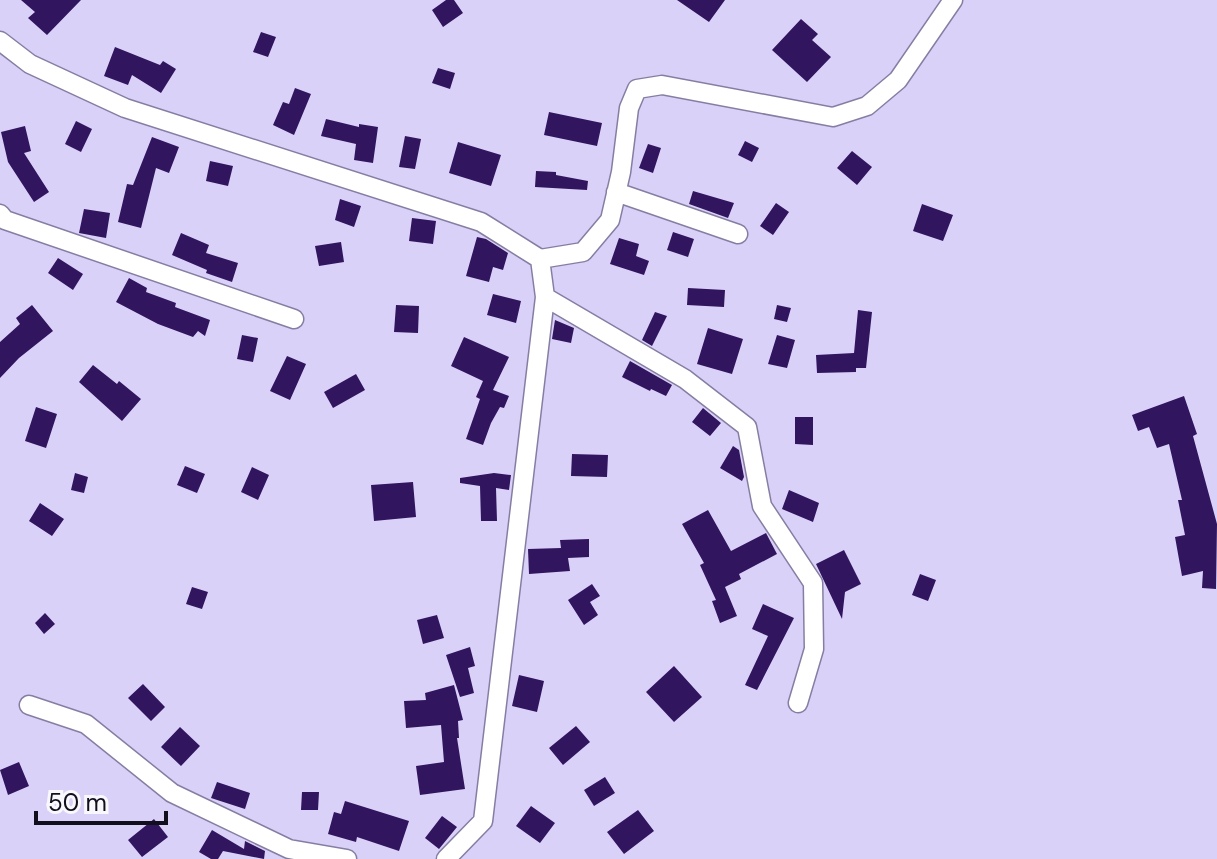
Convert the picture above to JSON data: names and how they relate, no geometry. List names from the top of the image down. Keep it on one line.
{"scale_bar":"50 m"}
